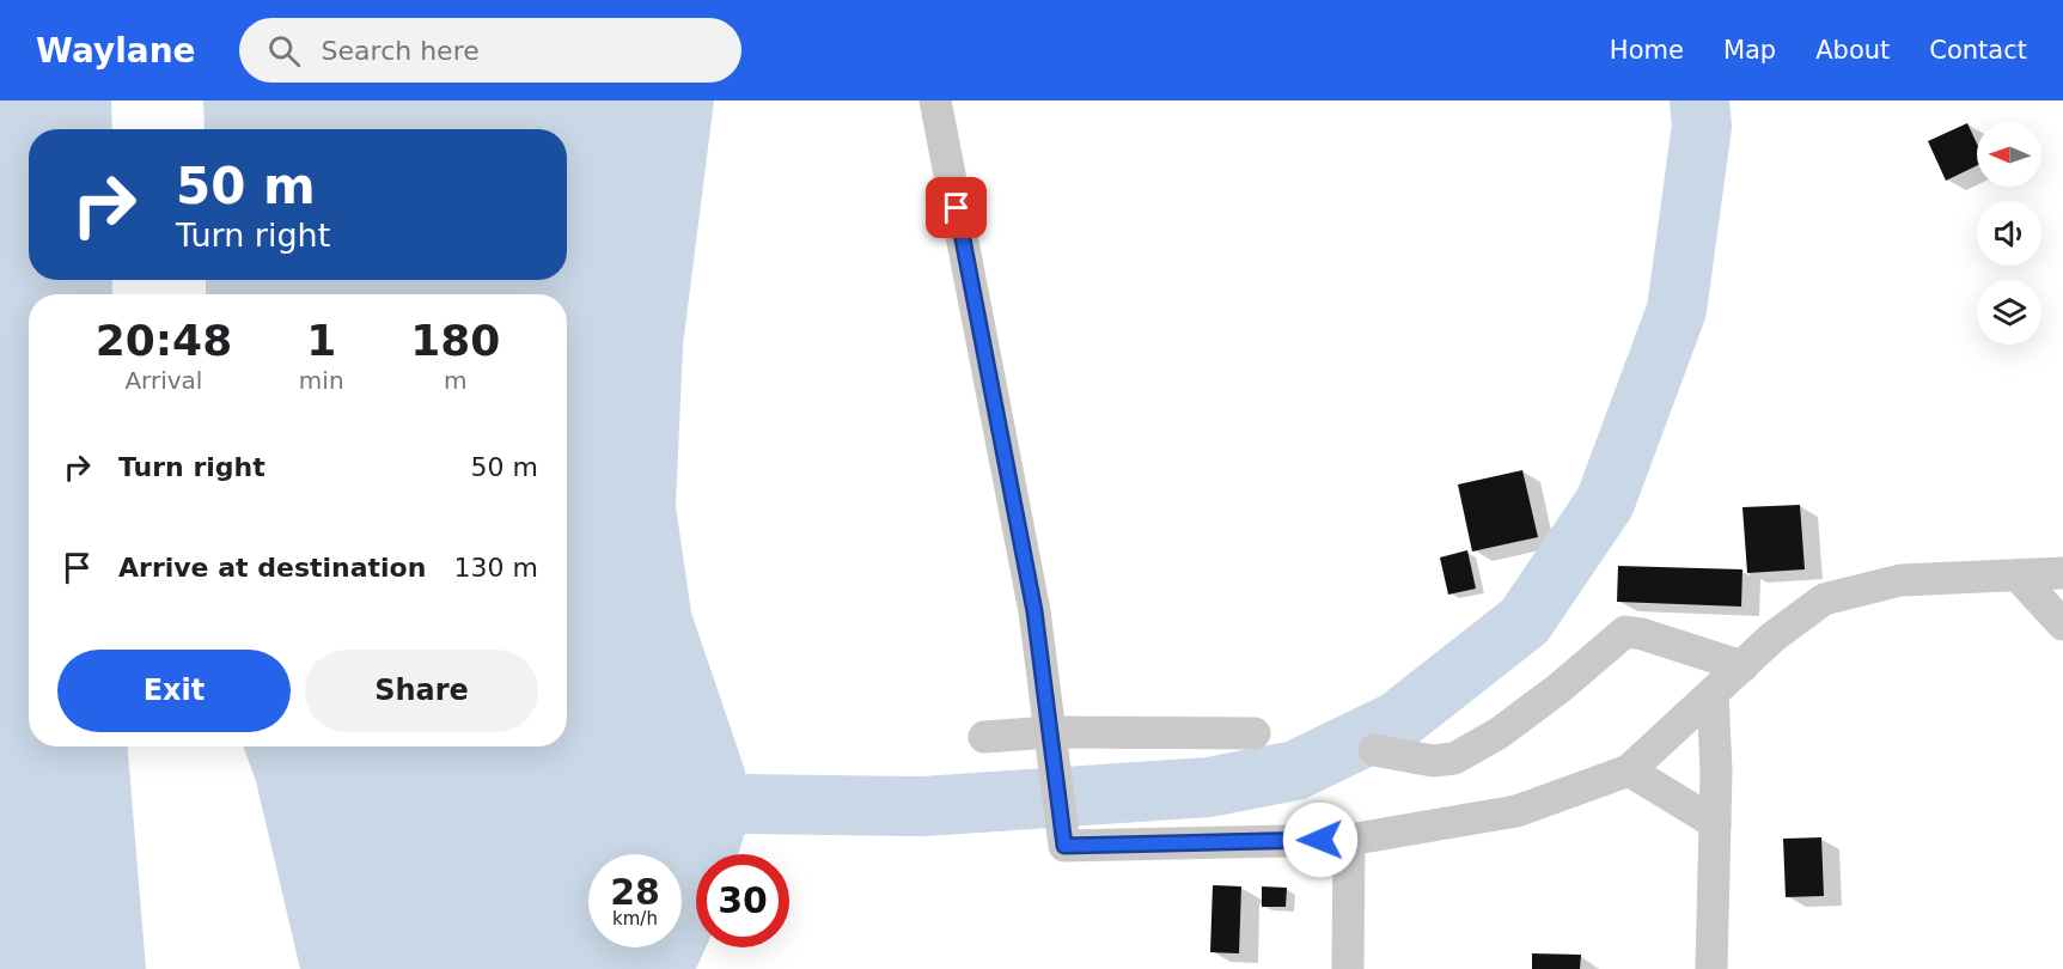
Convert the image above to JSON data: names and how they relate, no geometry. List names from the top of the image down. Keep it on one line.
{"north":"left","page":{"header":"Waylane","search":"Search here","nav":["Home","Map","About","Contact"],"turn":["50 m","Turn right"],"eta":["20:48","Arrival","1","min","180","m"],"list":[{"name":"Turn right","value":"50 m"},{"name":"Arrive at destination","value":"130 m"}],"buttons":["Exit","Share"],"speed":"28 km/h","limit":"30"}}
